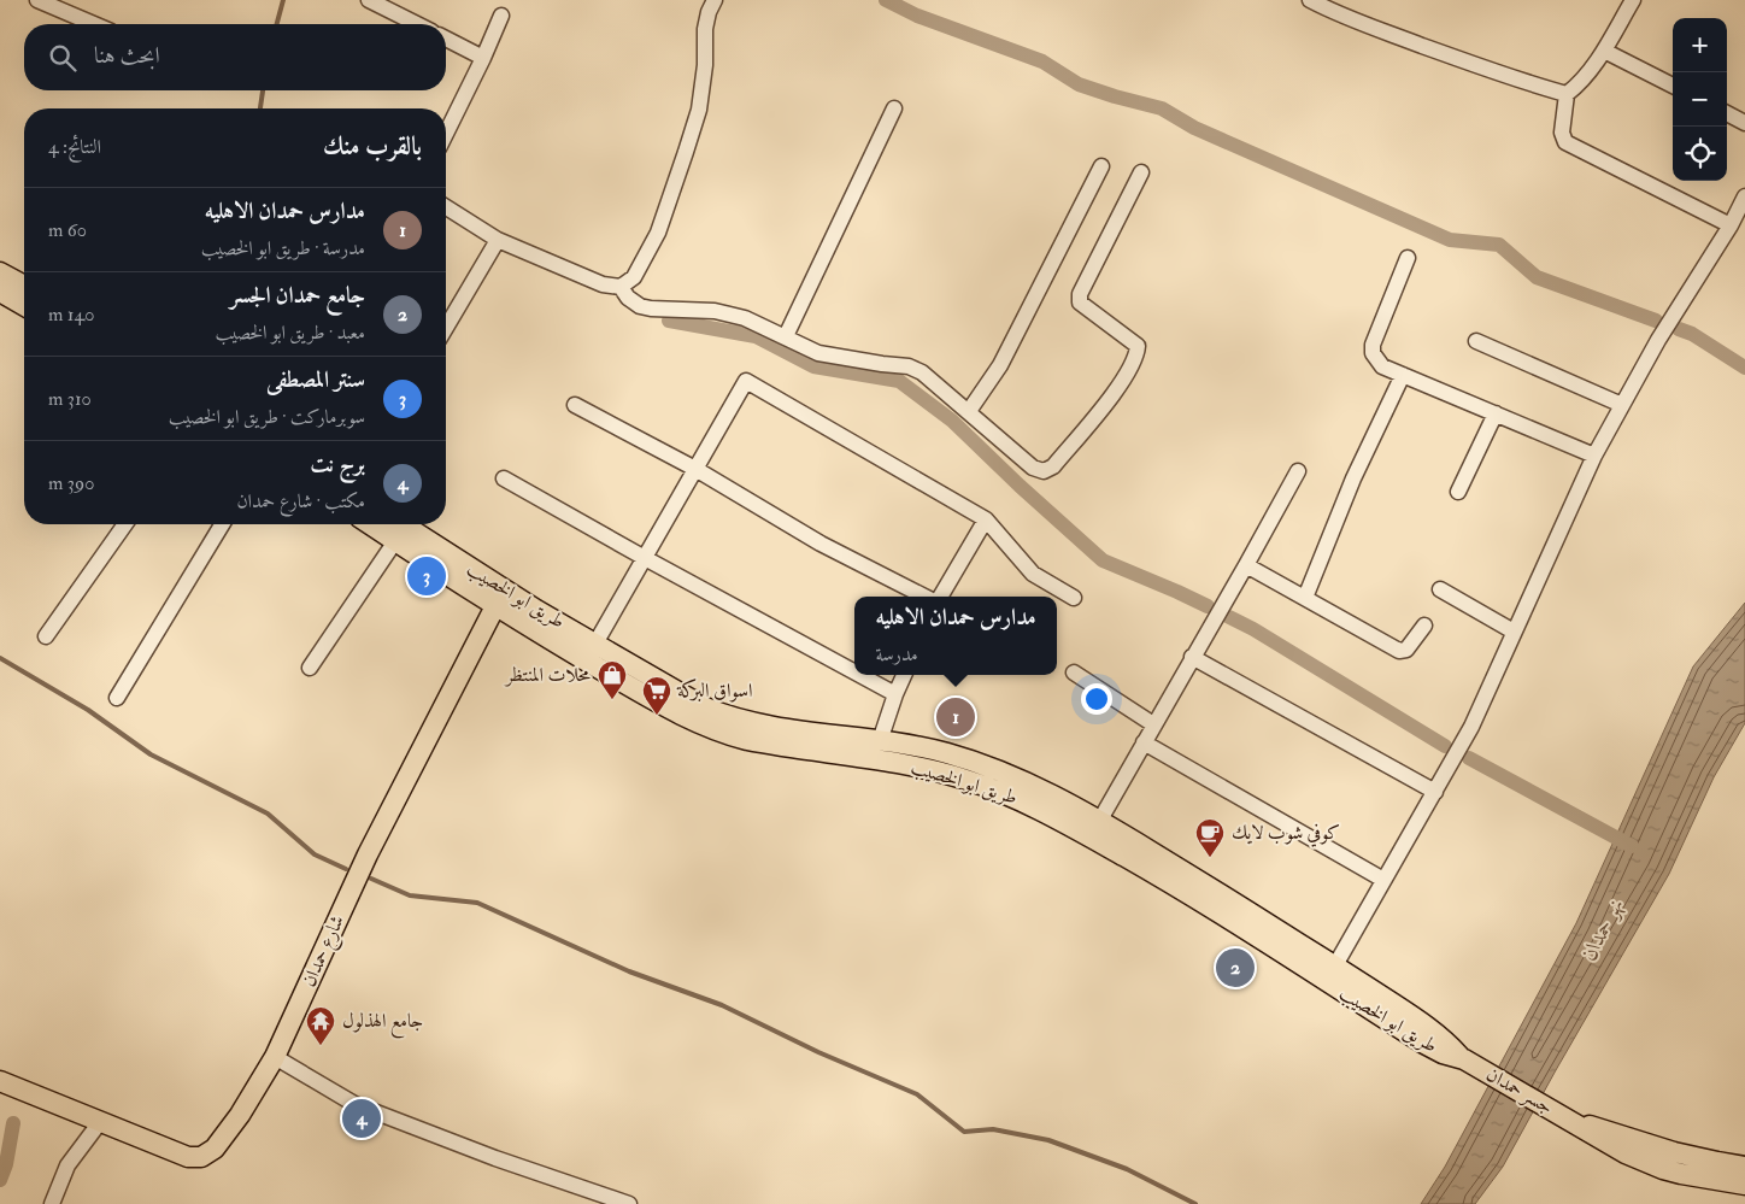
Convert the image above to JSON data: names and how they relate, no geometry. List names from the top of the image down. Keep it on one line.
{"streets":{"main road":["طريق ابو الخصيب","شارع حمدان","جسر حمدان"]},"crossings":[["طريق ابو الخصيب","شارع حمدان"],["طريق ابو الخصيب","جسر حمدان"]],"water":["نهر حمدان"],"places":{"shop":["محلات المنتظر"],"supermarket":["اسواق البركة"],"cafe":["كوفي شوب لايك"],"temple":["جامع الهذلول"]},"page":{"map_buttons":["+","−"],"search":"ابحث هنا","heading":["بالقرب منك","النتائج: 4"],"list":[{"mark":"1","name":"مدارس حمدان الاهليه","note":"مدرسة · طريق ابو الخصيب","value":"60 m"},{"mark":"2","name":"جامع حمدان الجسر","note":"معبد · طريق ابو الخصيب","value":"140 m"},{"mark":"3","name":"سنتر المصطفى","note":"سوبرماركت · طريق ابو الخصيب","value":"310 m"},{"mark":"4","name":"برج نت","note":"مكتب · شارع حمدان","value":"390 m"}],"pins":["3","1","2","4"],"popup":["مدارس حمدان الاهليه","مدرسة"]}}
